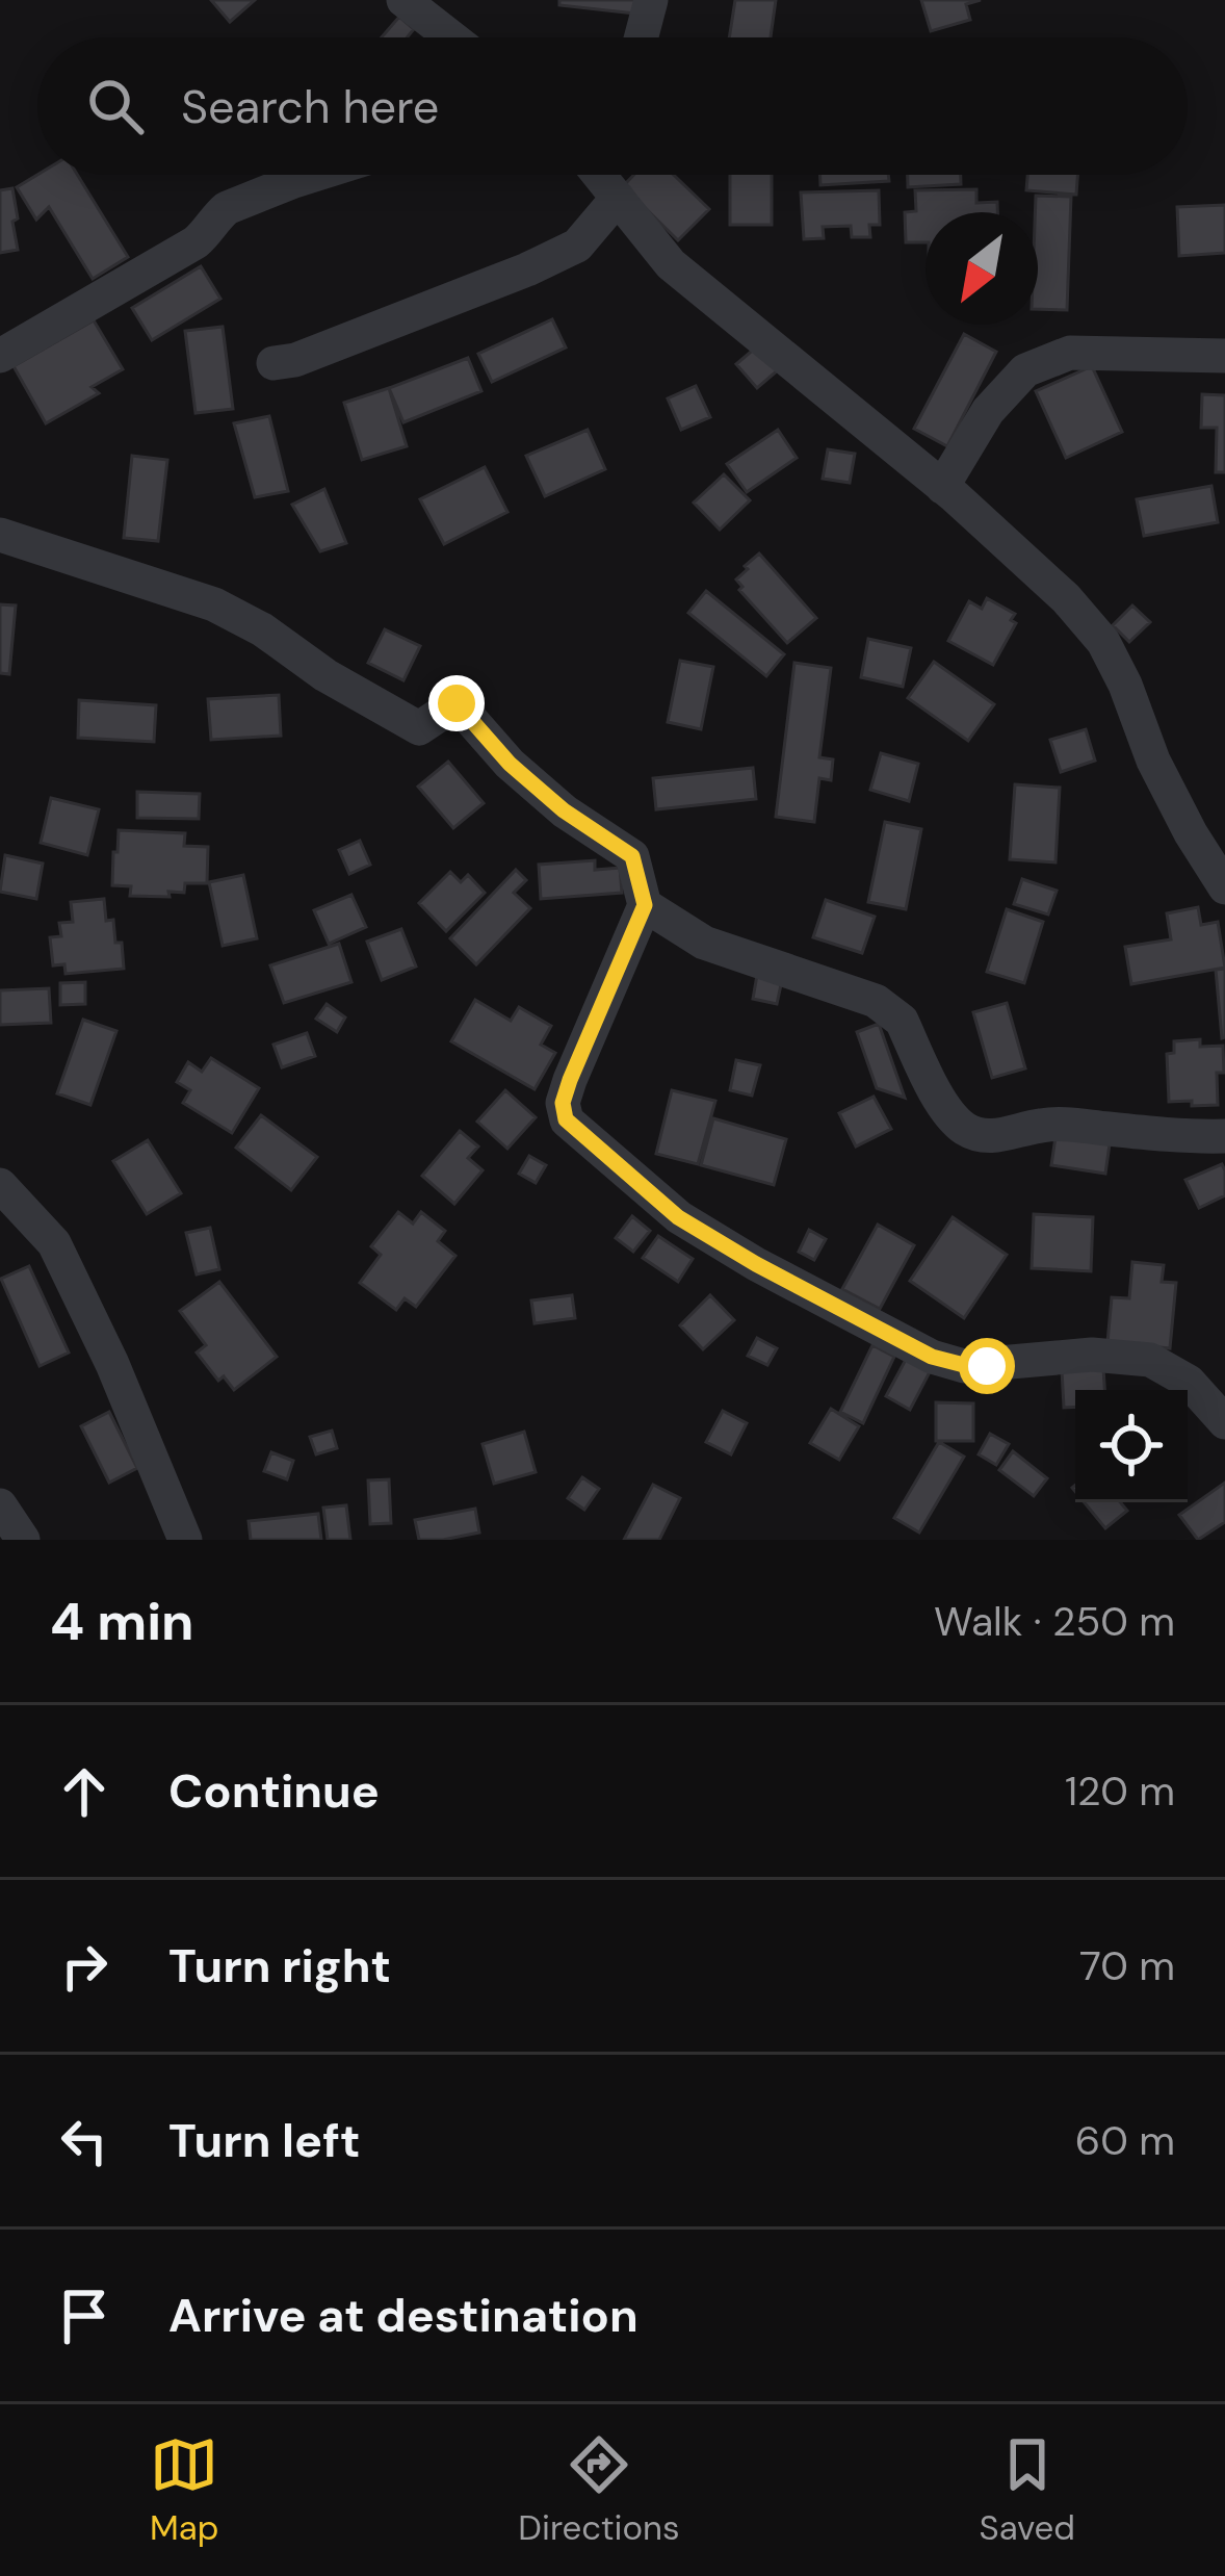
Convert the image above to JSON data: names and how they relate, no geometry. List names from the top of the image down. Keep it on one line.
{"north":"bottom left","page":{"search":"Search here","heading":["4 min","Walk · 250 m"],"list":[["Continue","120 m"],["Turn right","70 m"],["Turn left","60 m"],"Arrive at destination"],"nav":["Map","Directions","Saved"]}}
